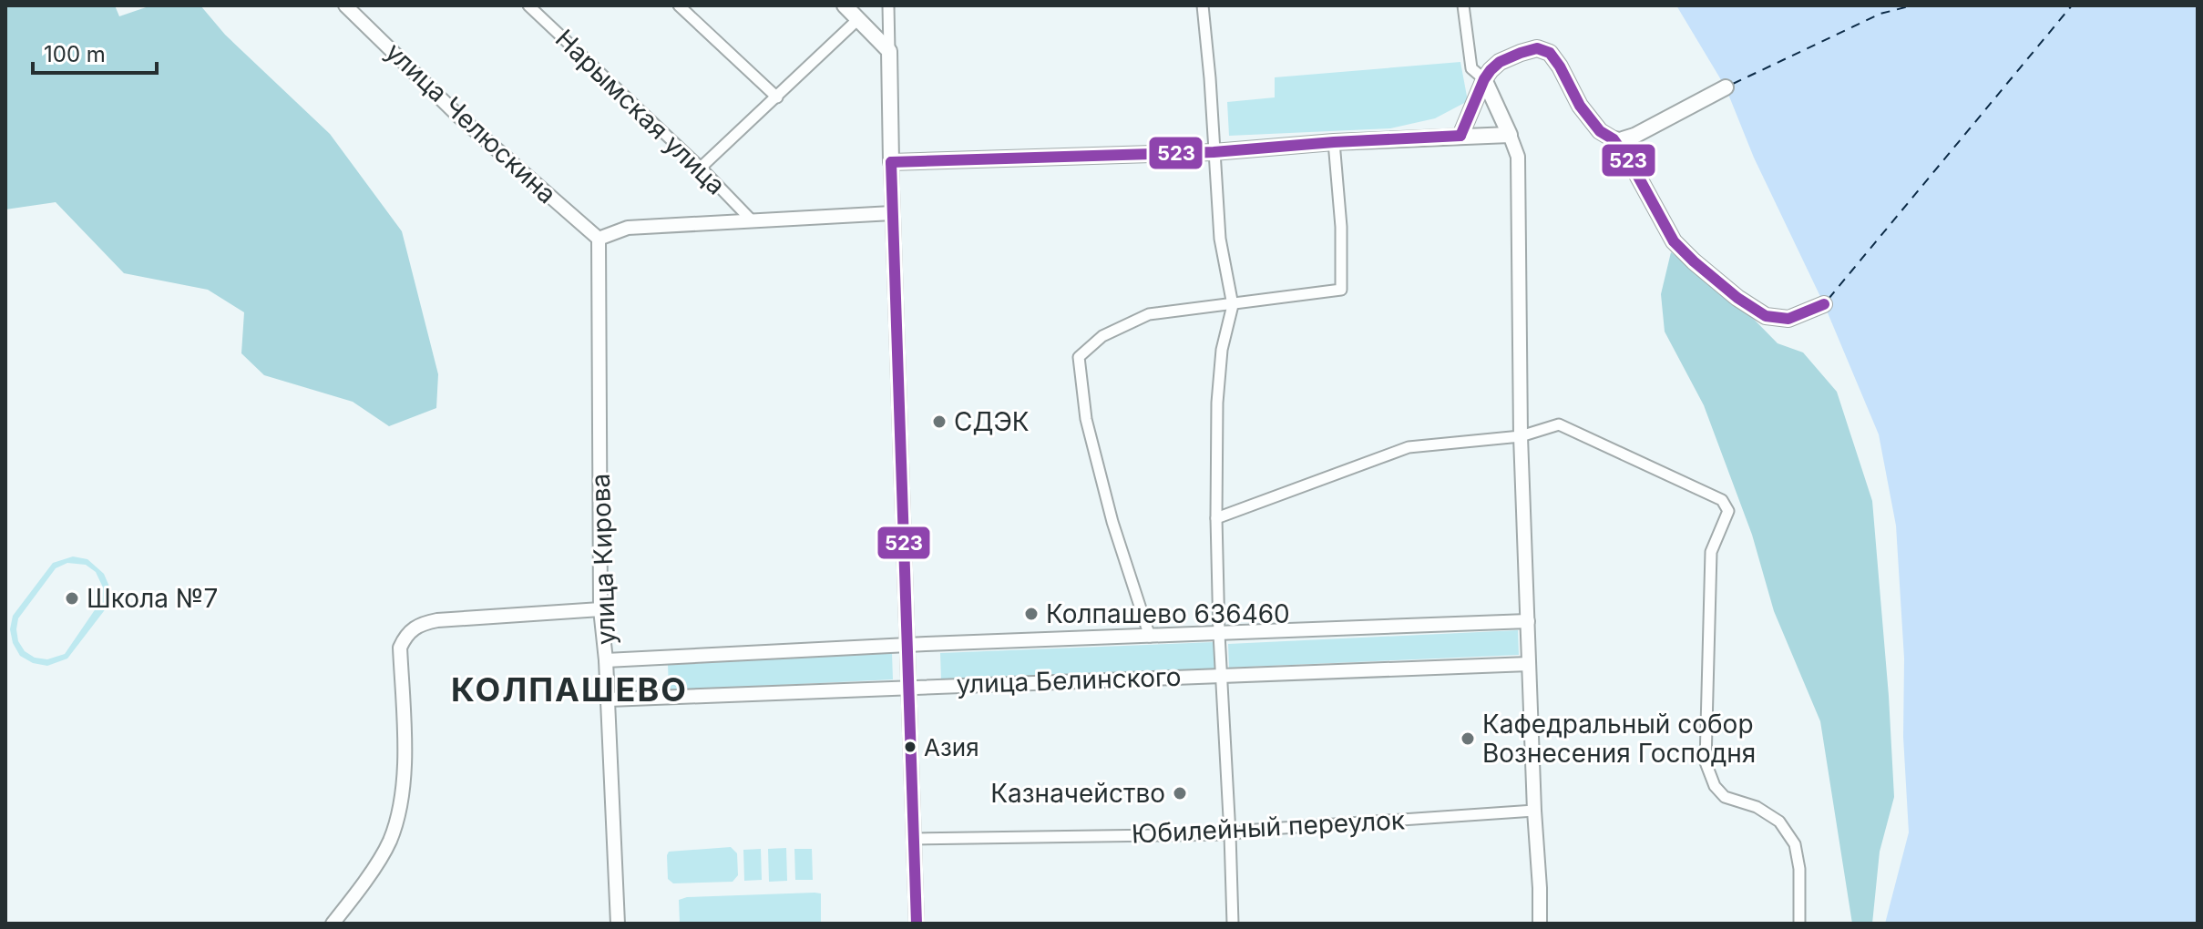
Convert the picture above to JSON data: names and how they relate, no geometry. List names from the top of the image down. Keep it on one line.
{"streets":{"street":["Нарымская улица","улица Челюскина","улица Кирова","улица Белинского","Юбилейный переулок"]},"crossings":[["улица Челюскина","улица Кирова"],["улица Кирова","улица Белинского"]],"districts":["КОЛПАШЕВО"],"places":["СДЭК","Школа №7","Колпашево 636460","Кафедральный собор Вознесения Господня","Азия","Казначейство"],"lines":["transit line 523"],"scale_bar":"100 m"}
